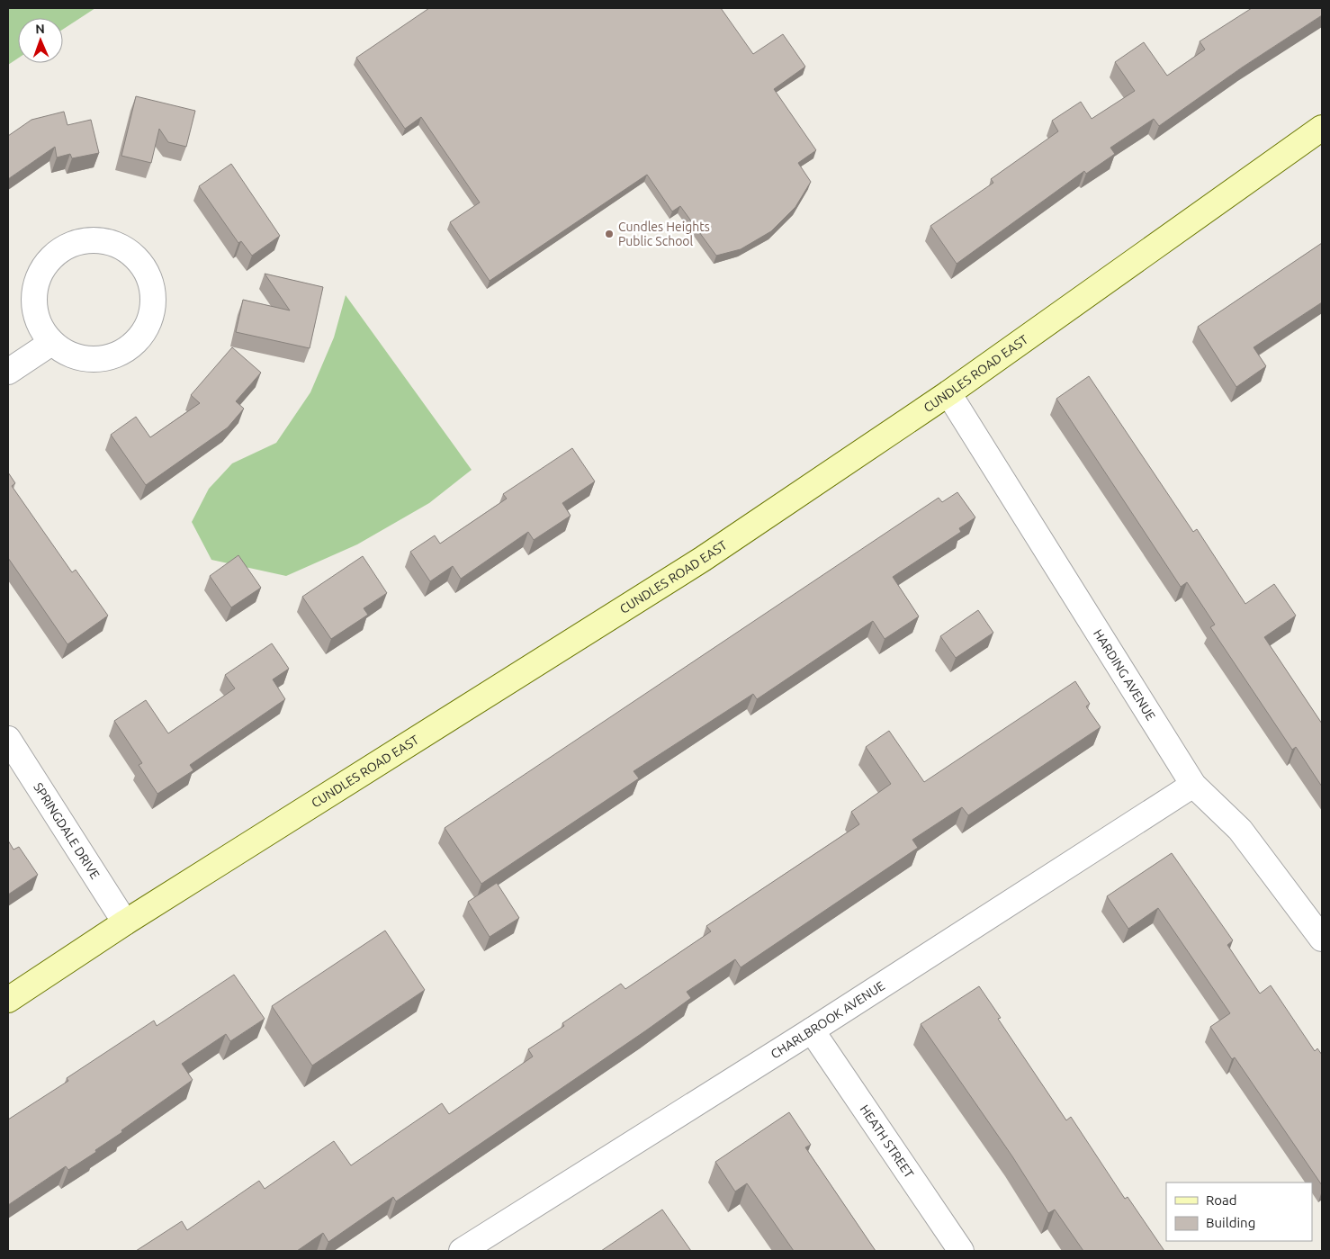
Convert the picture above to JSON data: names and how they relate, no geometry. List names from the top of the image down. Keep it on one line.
{"streets":{"main road":["CUNDLES ROAD EAST"],"street":["HARDING AVENUE","SPRINGDALE DRIVE","CHARLBROOK AVENUE","HEATH STREET"]},"crossings":[["CUNDLES ROAD EAST","HARDING AVENUE"],["CUNDLES ROAD EAST","SPRINGDALE DRIVE"],["HARDING AVENUE","CHARLBROOK AVENUE"],["CHARLBROOK AVENUE","HEATH STREET"]],"places":["Cundles Heights Public School"],"legend":["Road","Building"],"north":"top"}
